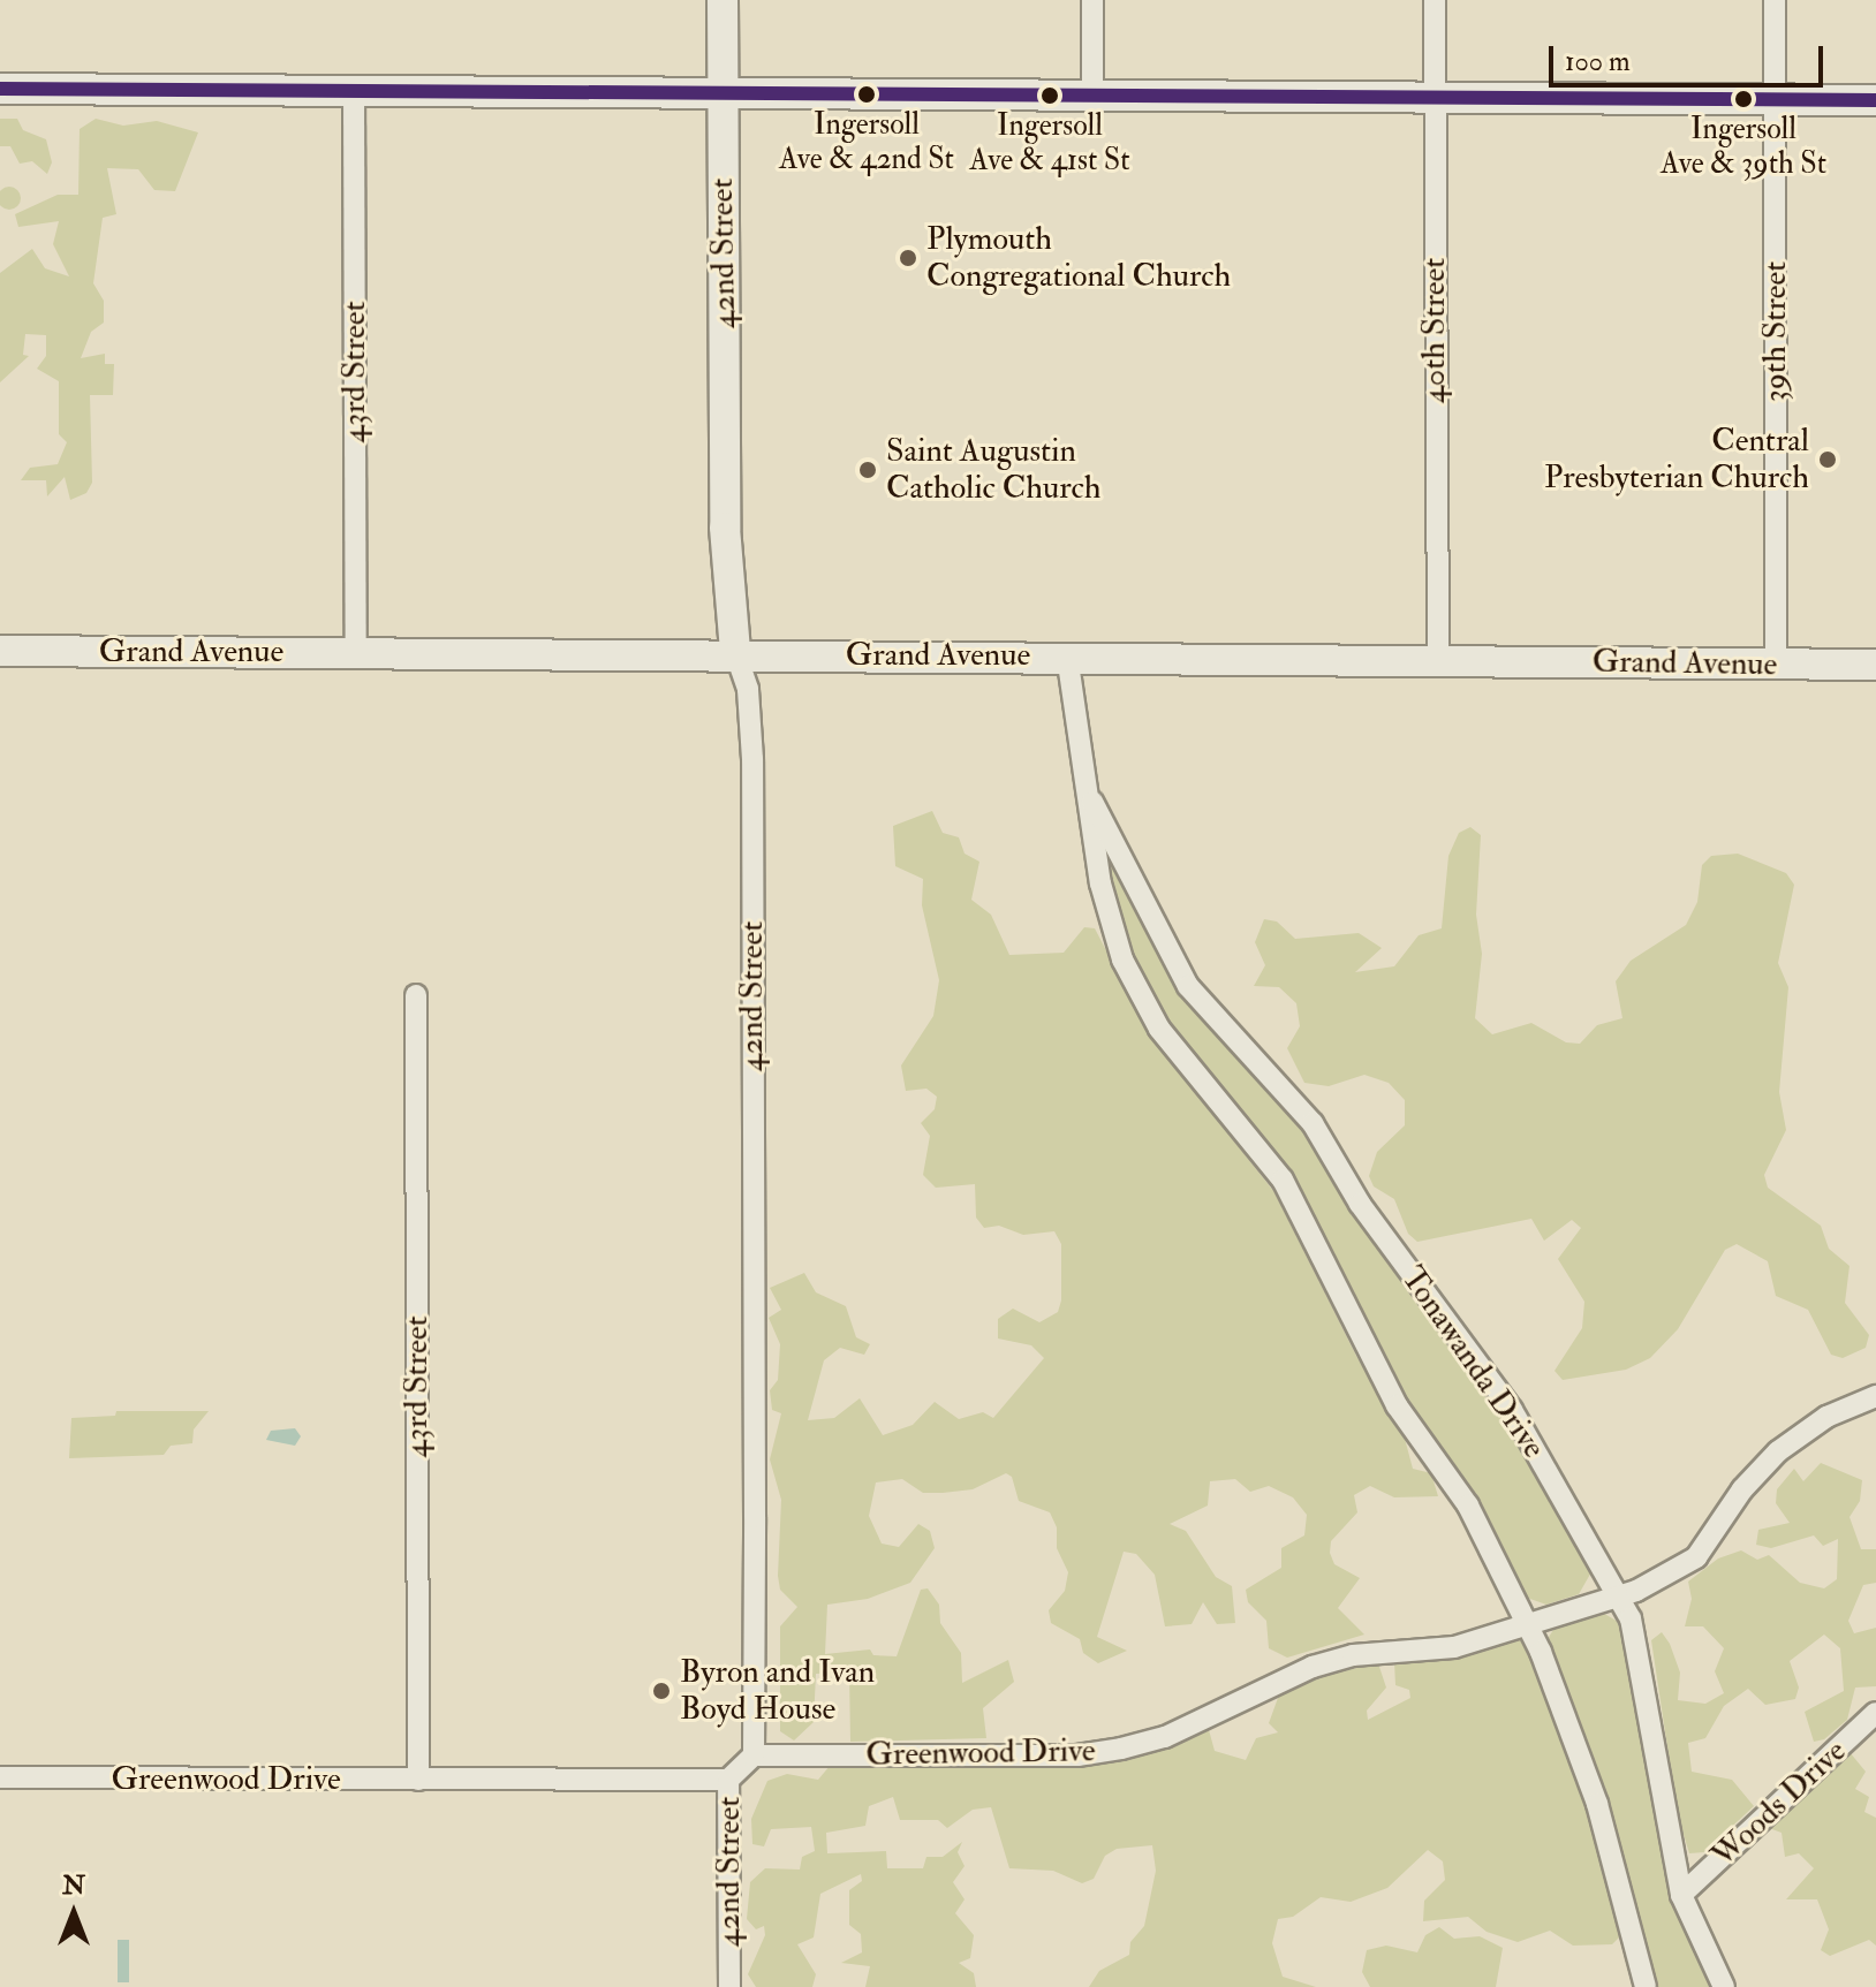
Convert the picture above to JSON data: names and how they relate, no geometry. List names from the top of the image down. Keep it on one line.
{"streets":{"main road":["42nd Street","Grand Avenue"],"street":["40th Street","39th Street","43rd Street","Tonawanda Drive","Greenwood Drive","Woods Drive"]},"crossings":[["42nd Street","Grand Avenue"],["42nd Street","Greenwood Drive"],["40th Street","Grand Avenue"],["39th Street","Grand Avenue"],["43rd Street","Grand Avenue"],["43rd Street","Greenwood Drive"],["Grand Avenue","Tonawanda Drive"],["Tonawanda Drive","Greenwood Drive"],["Tonawanda Drive","Woods Drive"]],"places":["Ingersoll Ave & 42nd St","Ingersoll Ave & 41st St","Ingersoll Ave & 39th St","Plymouth Congregational Church","Central Presbyterian Church","Saint Augustin Catholic Church","Byron and Ivan Boyd House"],"scale_bar":"100 m","north":"top"}
